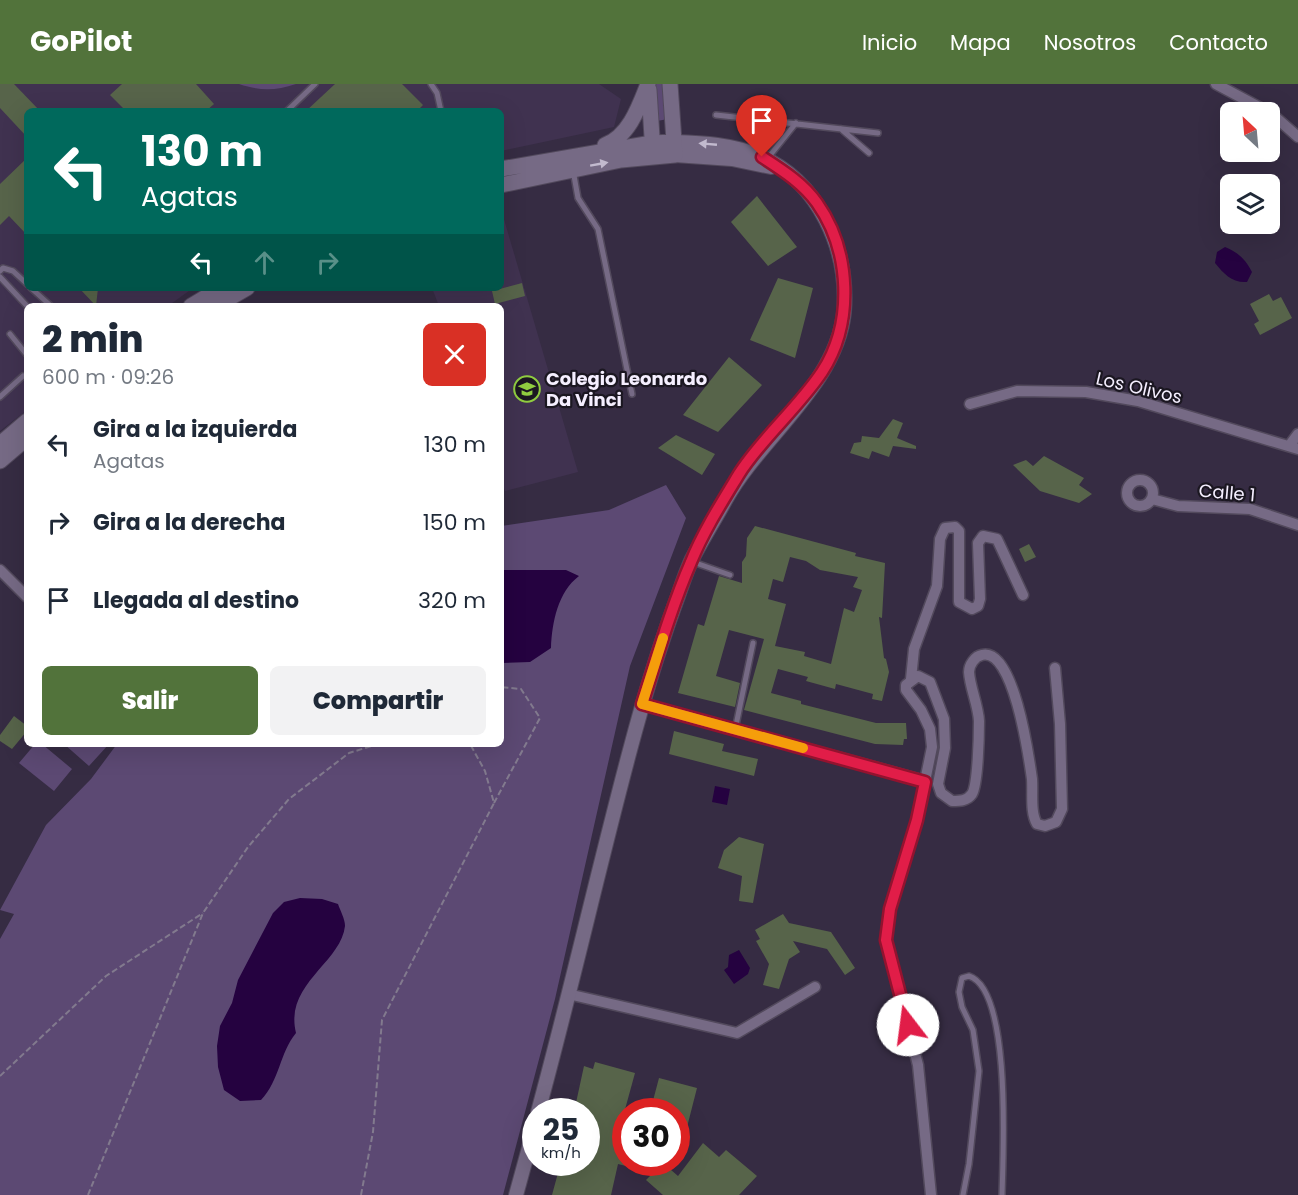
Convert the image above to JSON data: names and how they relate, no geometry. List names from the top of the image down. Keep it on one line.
{"streets":{"street":["Los Olivos","Calle 1"]},"places":{"school or university":["Colegio Leonardo Da Vinci"]},"north":"top left","page":{"header":"GoPilot","nav":["Inicio","Mapa","Nosotros","Contacto"],"turn":["130 m","Agatas"],"heading":["2 min","600 m · 09:26"],"list":[{"name":"Gira a la izquierda","note":"Agatas","value":"130 m"},{"name":"Gira a la derecha","value":"150 m"},{"name":"Llegada al destino","value":"320 m"}],"buttons":["Salir","Compartir"],"speed":"25 km/h","limit":"30"}}
